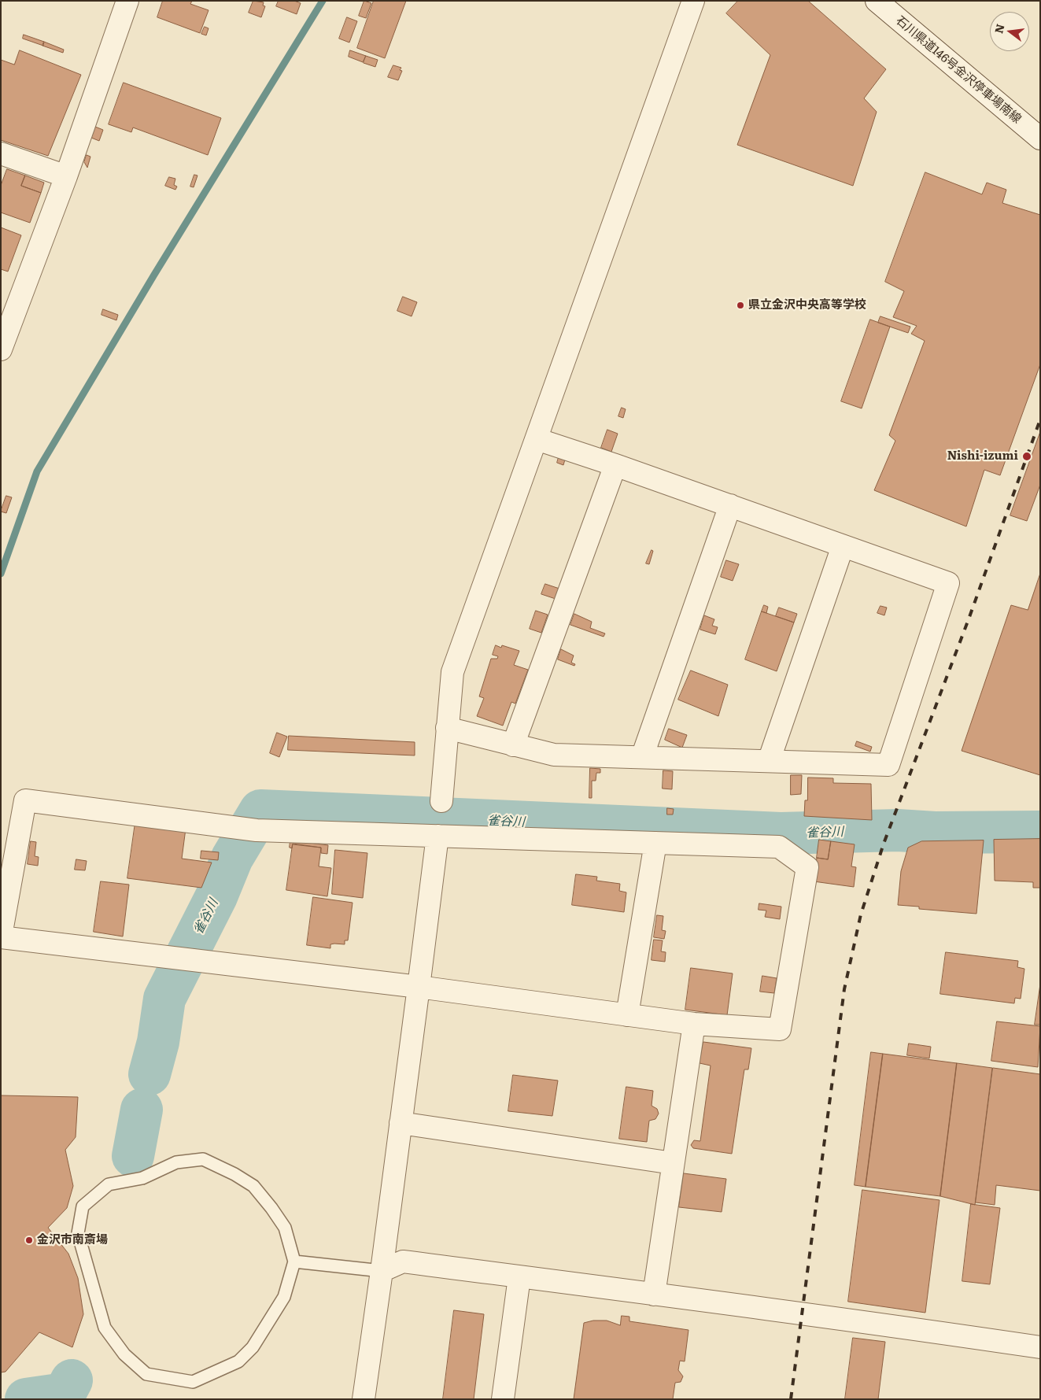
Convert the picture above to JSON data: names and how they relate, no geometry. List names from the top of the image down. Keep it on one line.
{"streets":{"street":["石川県道146号金沢停車場南線"]},"water":["雀谷川"],"places":["県立金沢中央高等学校","Nishi-izumi","金沢市南斎場"],"north":"left"}
